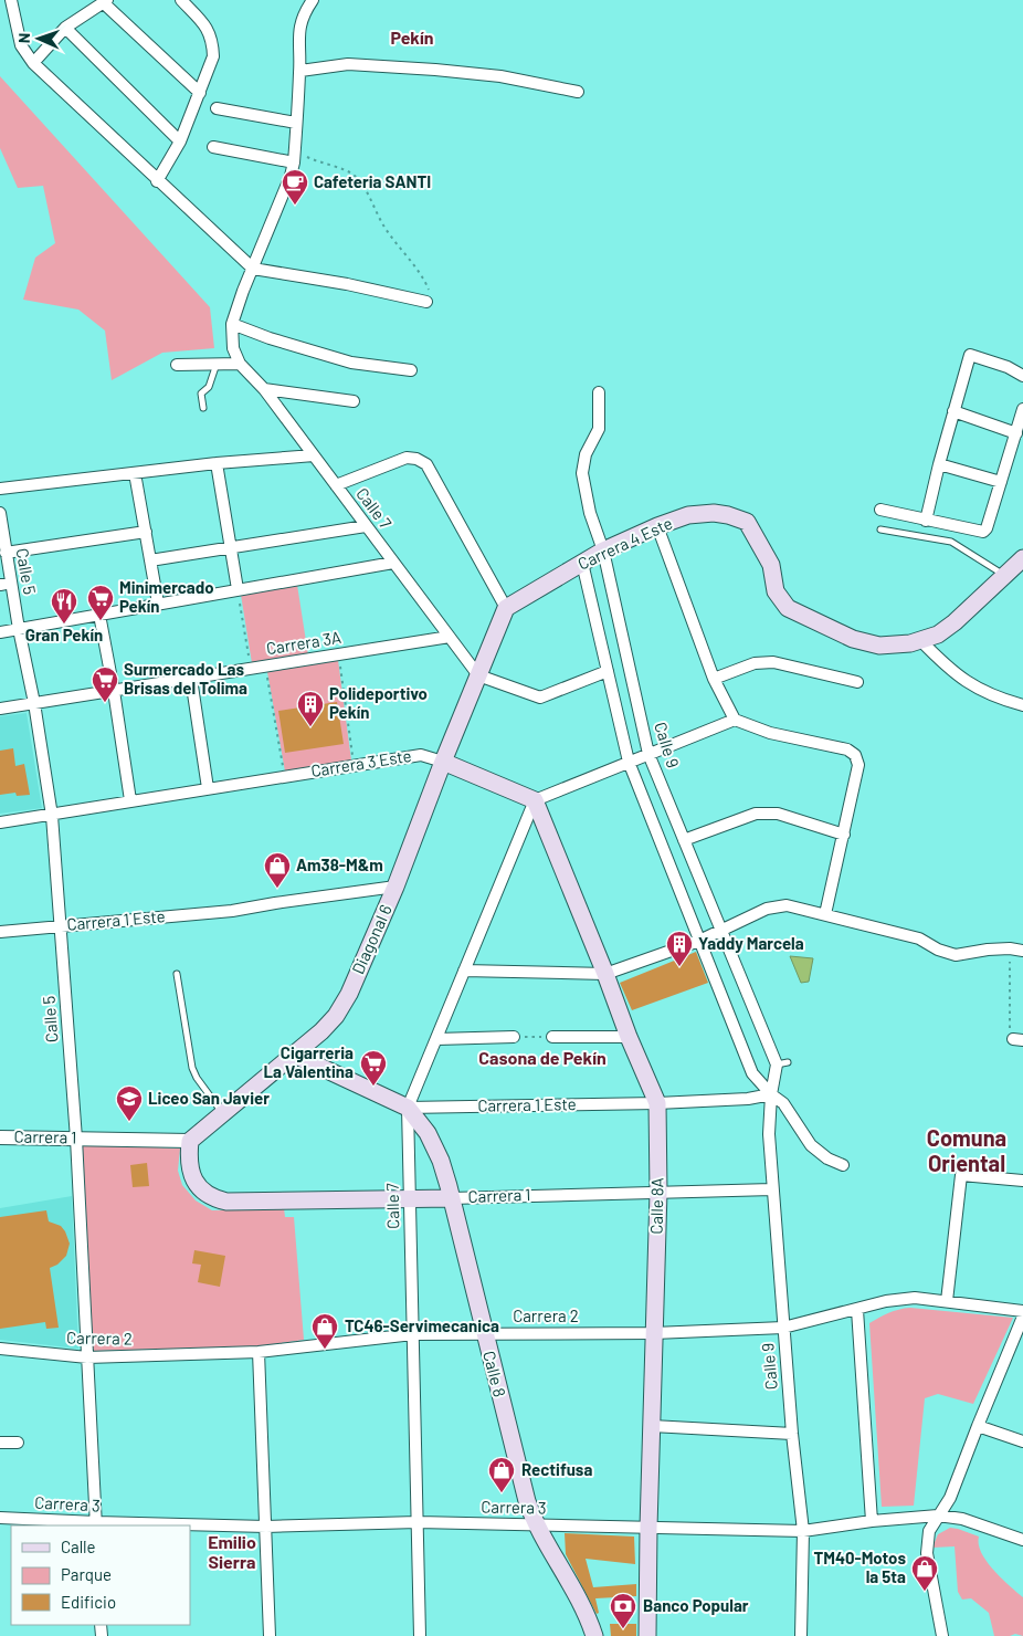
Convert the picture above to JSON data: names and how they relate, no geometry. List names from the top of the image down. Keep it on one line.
{"streets":{"main road":["Carrera 4 Este","Carrera 3 Este","Carrera 1 Este","Diagonal 6","Carrera 1","Calle 8A","Calle 8"],"street":["Calle 7","Calle 5","Carrera 3A","Calle 9","Carrera 2","Carrera 3"]},"crossings":[["Calle 7","Carrera 3A"],["Calle 7","Carrera 3 Este"],["Calle 7","Carrera 1 Este"],["Calle 7","Diagonal 6"],["Calle 7","Carrera 1"],["Calle 7","Calle 8A"],["Calle 7","Carrera 2"],["Calle 7","Calle 8"],["Calle 7","Carrera 3"],["Carrera 4 Este","Calle 9"],["Carrera 4 Este","Diagonal 6"],["Calle 5","Carrera 3A"],["Calle 5","Carrera 3 Este"],["Calle 5","Carrera 1 Este"],["Calle 5","Carrera 1"],["Calle 5","Carrera 2"],["Calle 5","Carrera 3"],["Calle 9","Carrera 1 Este"],["Calle 9","Carrera 1"],["Calle 9","Carrera 2"],["Calle 9","Carrera 3"],["Carrera 3 Este","Diagonal 6"],["Carrera 3 Este","Calle 8A"],["Carrera 1 Este","Diagonal 6"],["Carrera 1 Este","Calle 8A"],["Carrera 1 Este","Calle 8"],["Diagonal 6","Carrera 1"],["Carrera 1","Calle 8A"],["Carrera 1","Calle 8"],["Calle 8A","Carrera 2"],["Calle 8A","Carrera 3"],["Carrera 2","Calle 8"],["Calle 8","Carrera 3"]],"districts":["Pekín","Casona de Pekín","Comuna Oriental","Emilio Sierra"],"places":{"cafe":["Cafeteria SANTI"],"supermarket":["Minimercado Pekín","Surmercado Las Brisas del Tolima","Cigarreria La Valentina"],"restaurant":["Gran Pekín"],"building":["Polideportivo Pekín","Yaddy Marcela"],"shop":["Am38-M&m","TC46-Servimecanica","Rectifusa","TM40-Motos la 5ta"],"school or university":["Liceo San Javier"],"bank":["Banco Popular"]},"legend":["Calle","Parque","Edificio"],"north":"left"}
